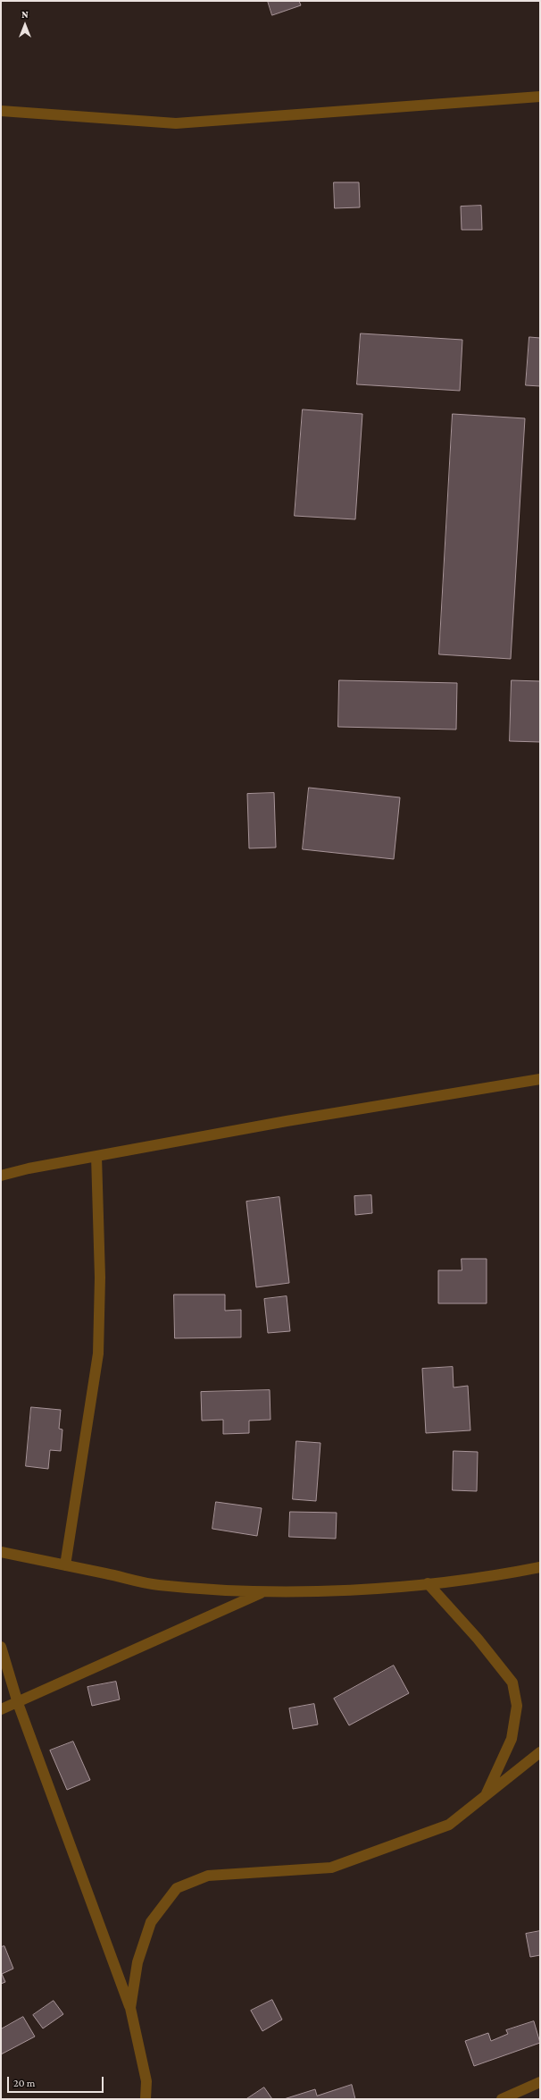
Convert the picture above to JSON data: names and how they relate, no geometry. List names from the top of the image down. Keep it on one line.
{"scale_bar":"20 m","north":"top"}
